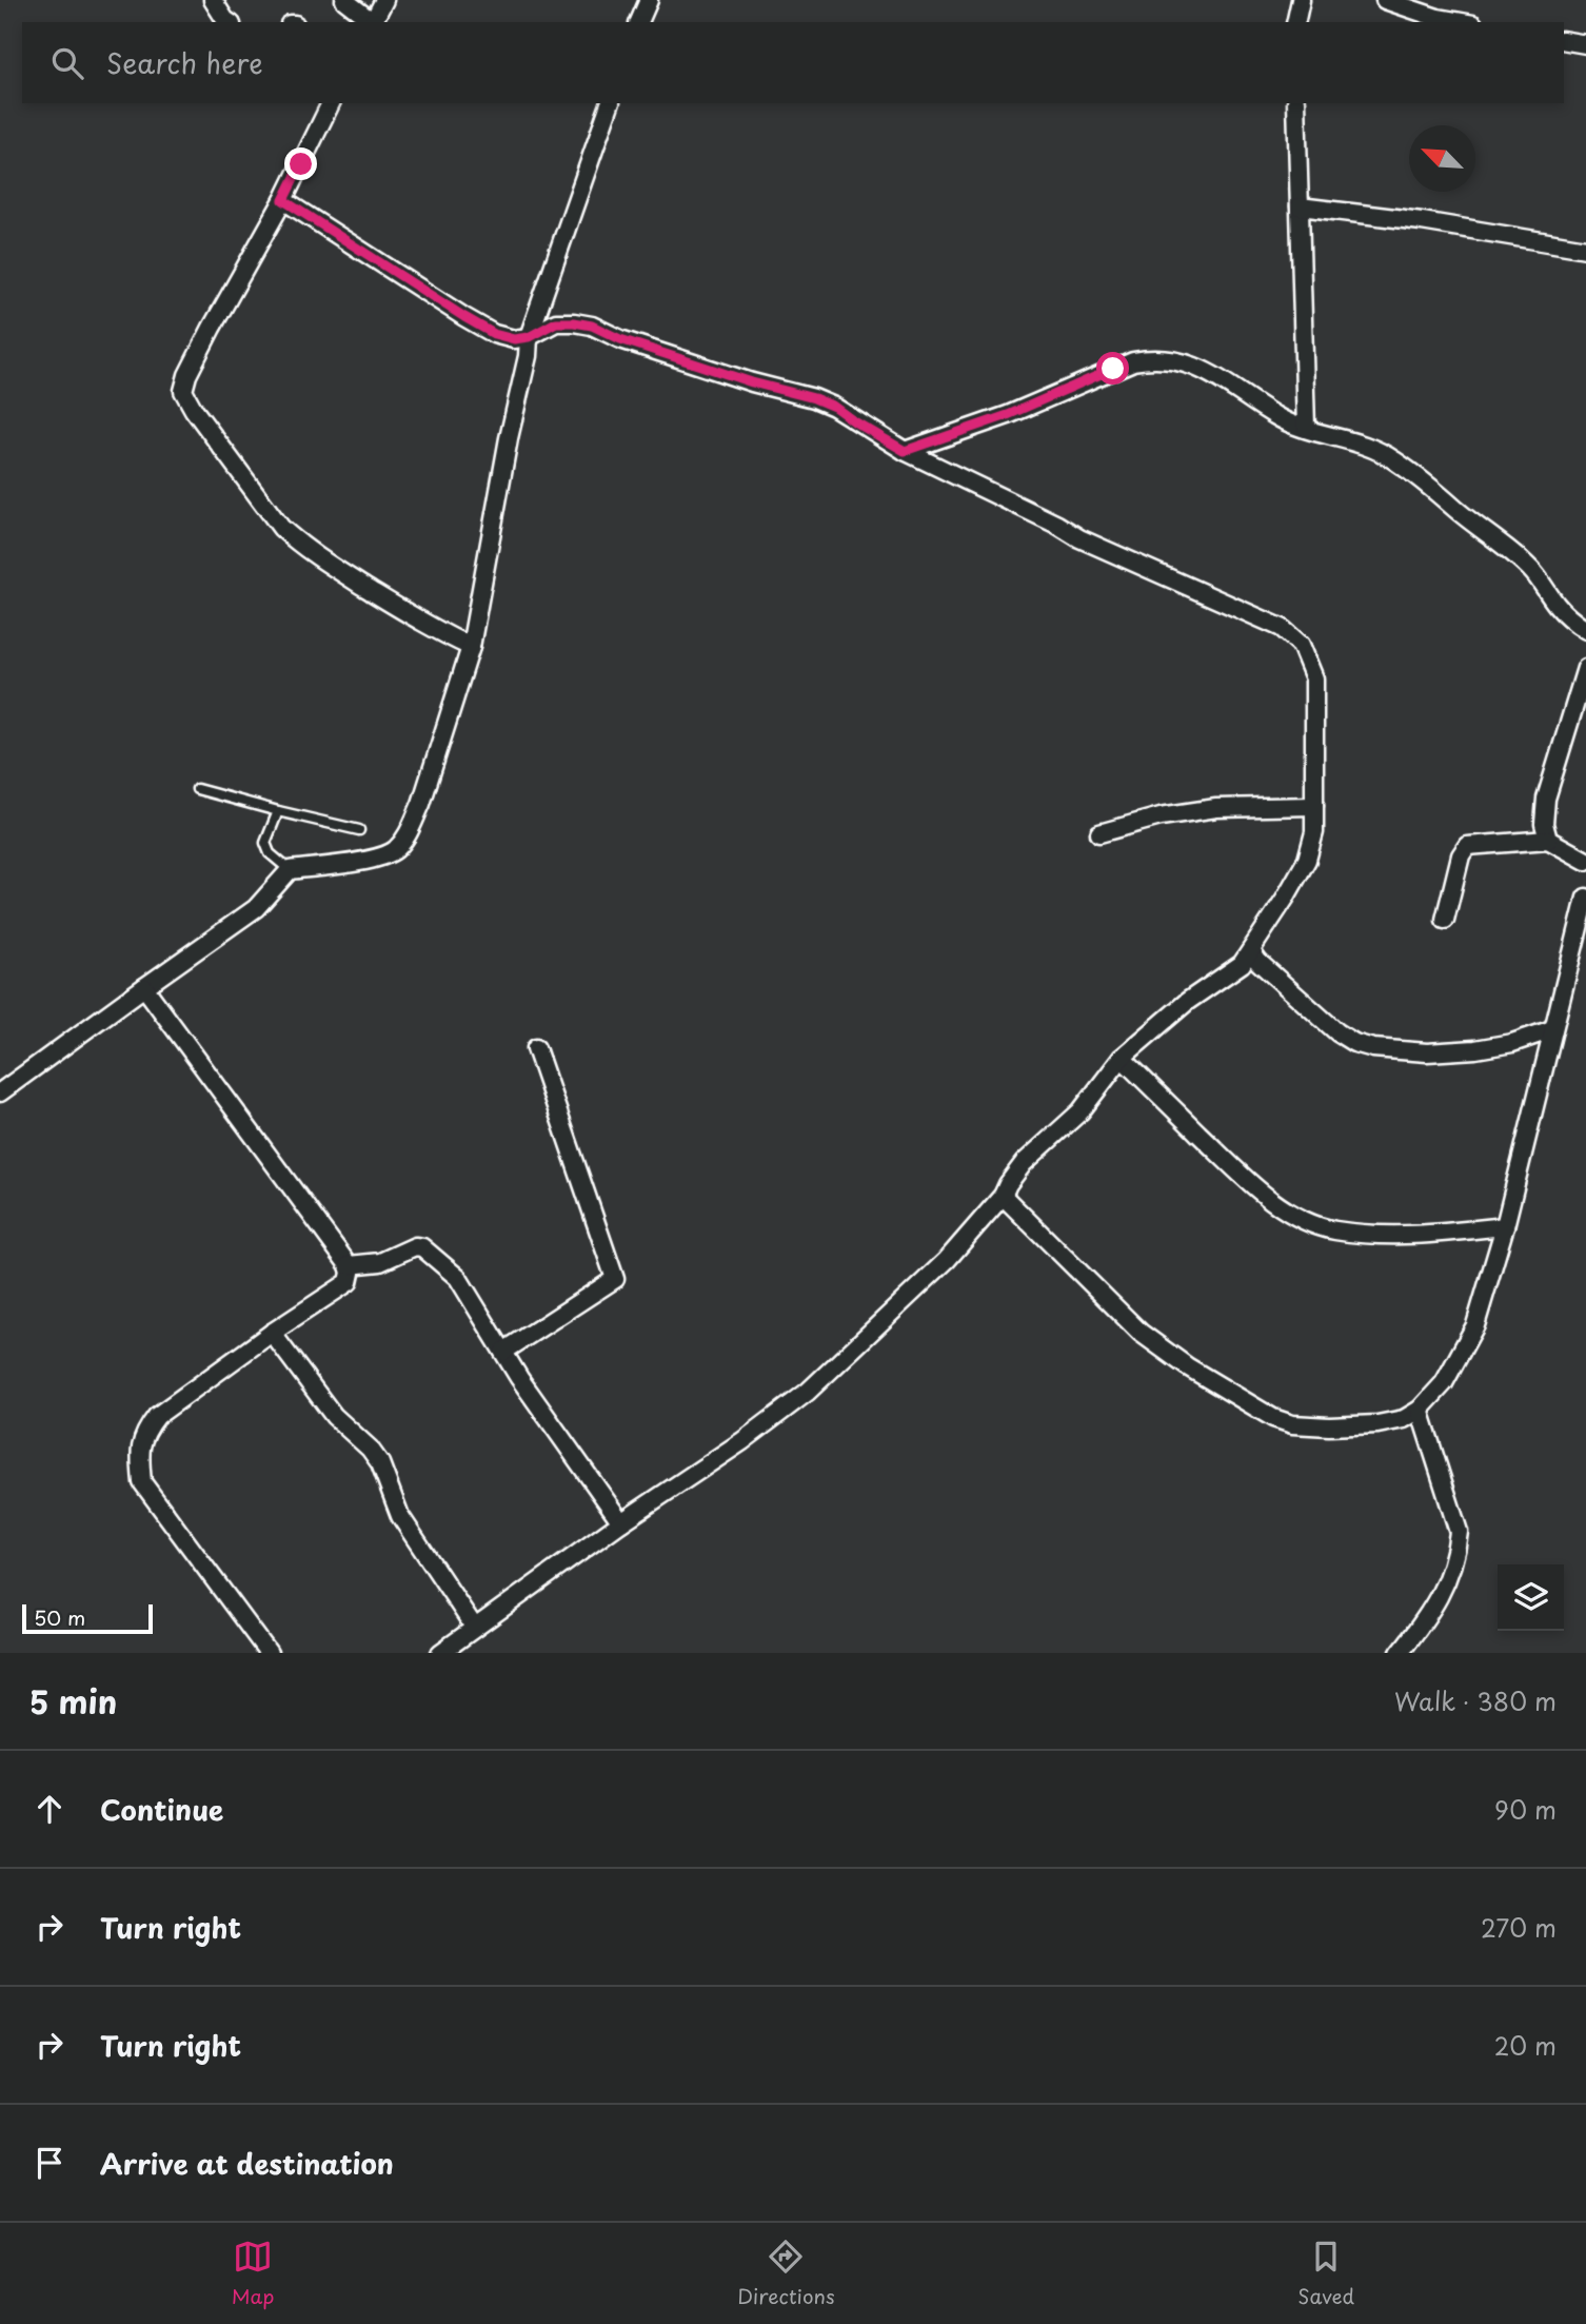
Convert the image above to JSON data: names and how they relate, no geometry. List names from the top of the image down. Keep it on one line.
{"scale_bar":"50 m","north":"top left","page":{"search":"Search here","scale":"50 m","heading":["5 min","Walk · 380 m"],"list":[["Continue","90 m"],["Turn right","270 m"],["Turn right","20 m"],"Arrive at destination"],"nav":["Map","Directions","Saved"]}}
